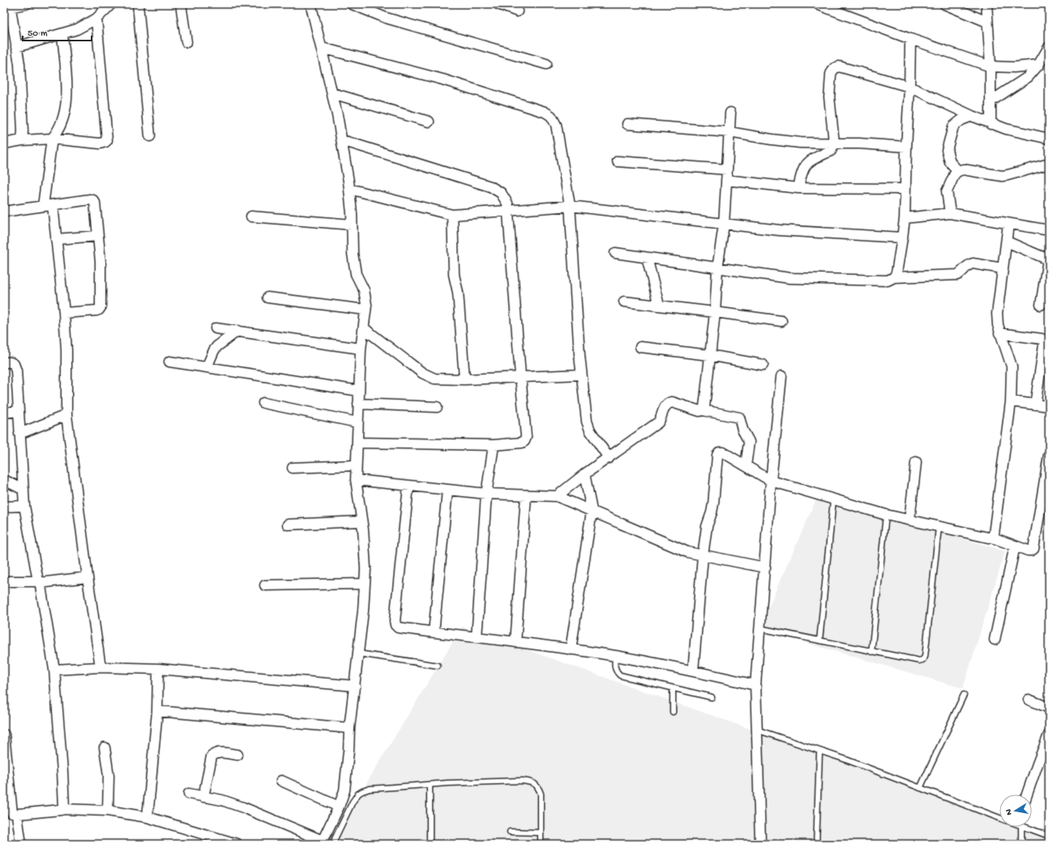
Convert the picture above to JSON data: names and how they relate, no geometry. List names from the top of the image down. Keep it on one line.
{"scale_bar":"50 m","north":"left"}
